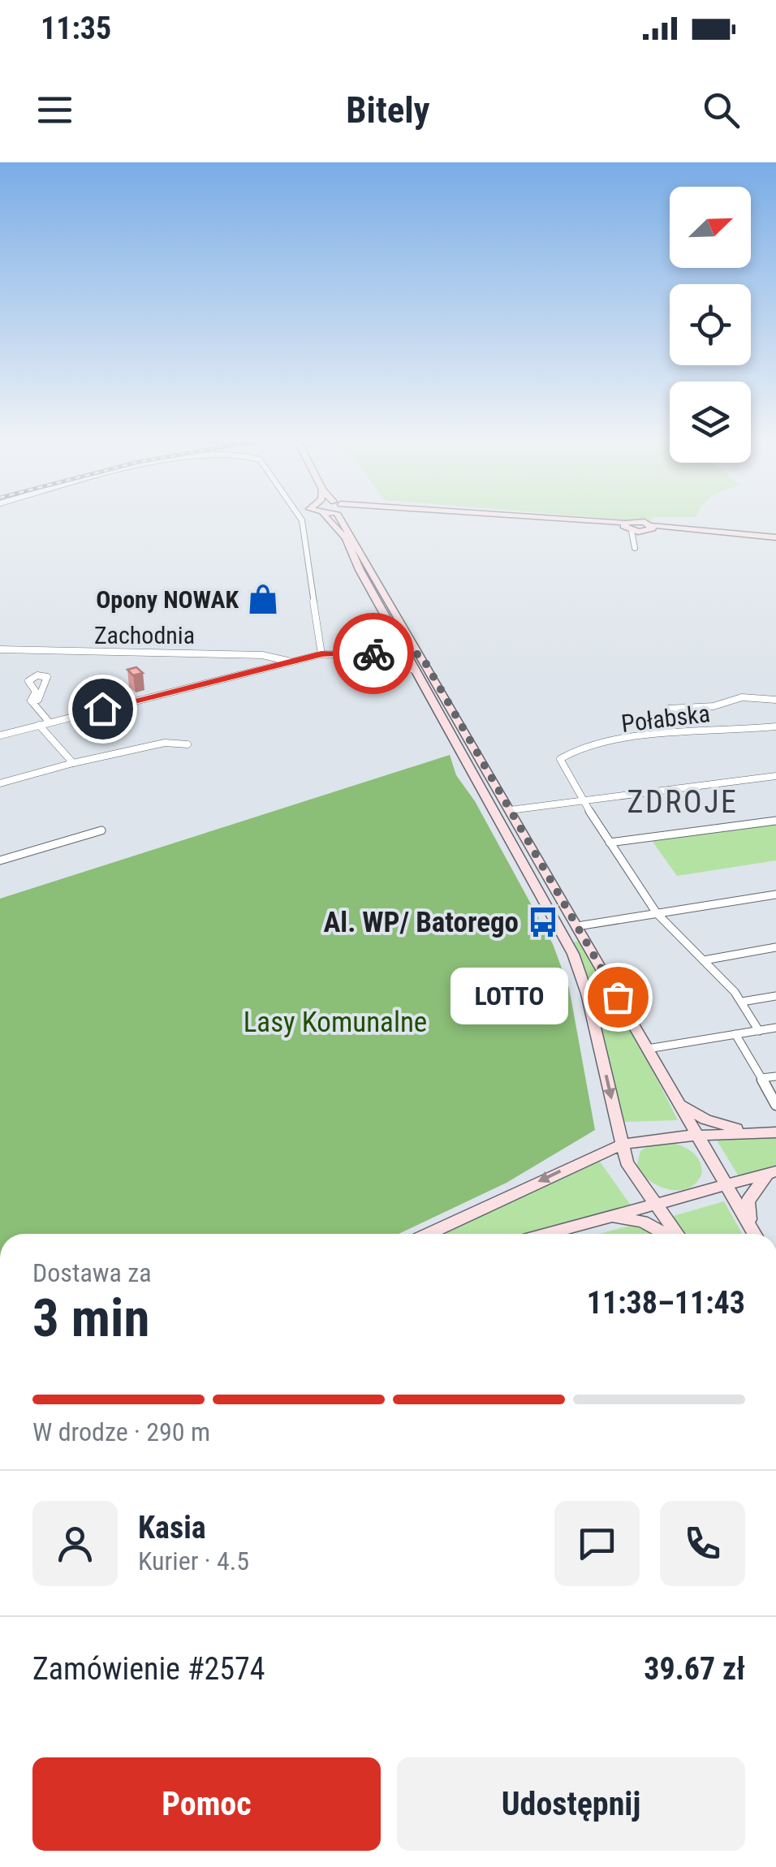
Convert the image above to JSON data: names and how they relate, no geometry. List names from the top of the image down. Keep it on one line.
{"streets":{"street":["Zachodnia","Połabska"]},"districts":["ZDROJE"],"parks":["Lasy Komunalne"],"places":{"shop":["Opony NOWAK"],"bus stop":["Al. WP/ Batorego"],"other":["LOTTO"]},"north":"top right","page":{"status":"11:35","header":"Bitely","bubble":"LOTTO","heading":["3 min","Dostawa za","11:38–11:43"],"panel":["Kasia","Kurier · 4.5","Zamówienie #2574","39.67 zł"],"bar":"W drodze · 290 m","buttons":["Pomoc","Udostępnij"]}}
